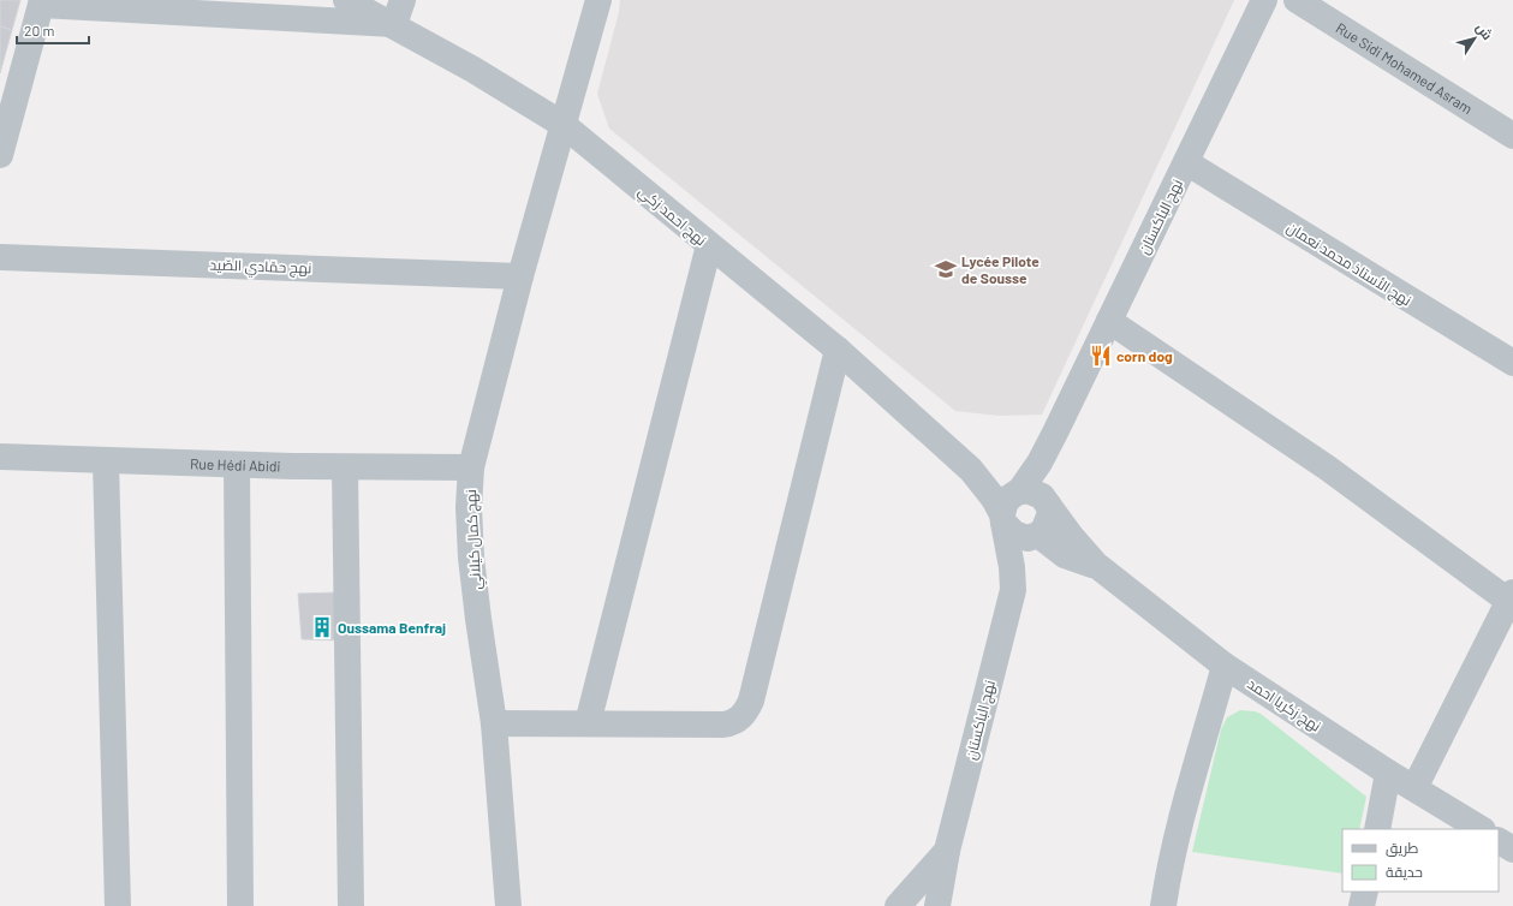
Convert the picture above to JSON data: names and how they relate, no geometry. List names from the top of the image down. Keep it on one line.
{"streets":{"street":["Rue Sidi Mohamed Asram","نهج احمد زكي","نهج الباكستان","نهج الأستاذ محمد نعمان","نهج حمّادي الصّيد","Rue Hédi Abidi","نهج كمال كيلاني","نهج زكريا احمد"]},"crossings":[["نهج احمد زكي","نهج الباكستان"],["نهج احمد زكي","نهج كمال كيلاني"],["نهج احمد زكي","نهج زكريا احمد"],["نهج الباكستان","نهج الأستاذ محمد نعمان"],["نهج الباكستان","نهج زكريا احمد"],["نهج حمّادي الصّيد","نهج كمال كيلاني"],["Rue Hédi Abidi","نهج كمال كيلاني"]],"places":{"school or university":["Lycée Pilote de Sousse"],"restaurant":["corn dog"],"building":["Oussama Benfraj"]},"legend":["طريق","حديقة"],"scale_bar":"20 m","north":"top right"}
